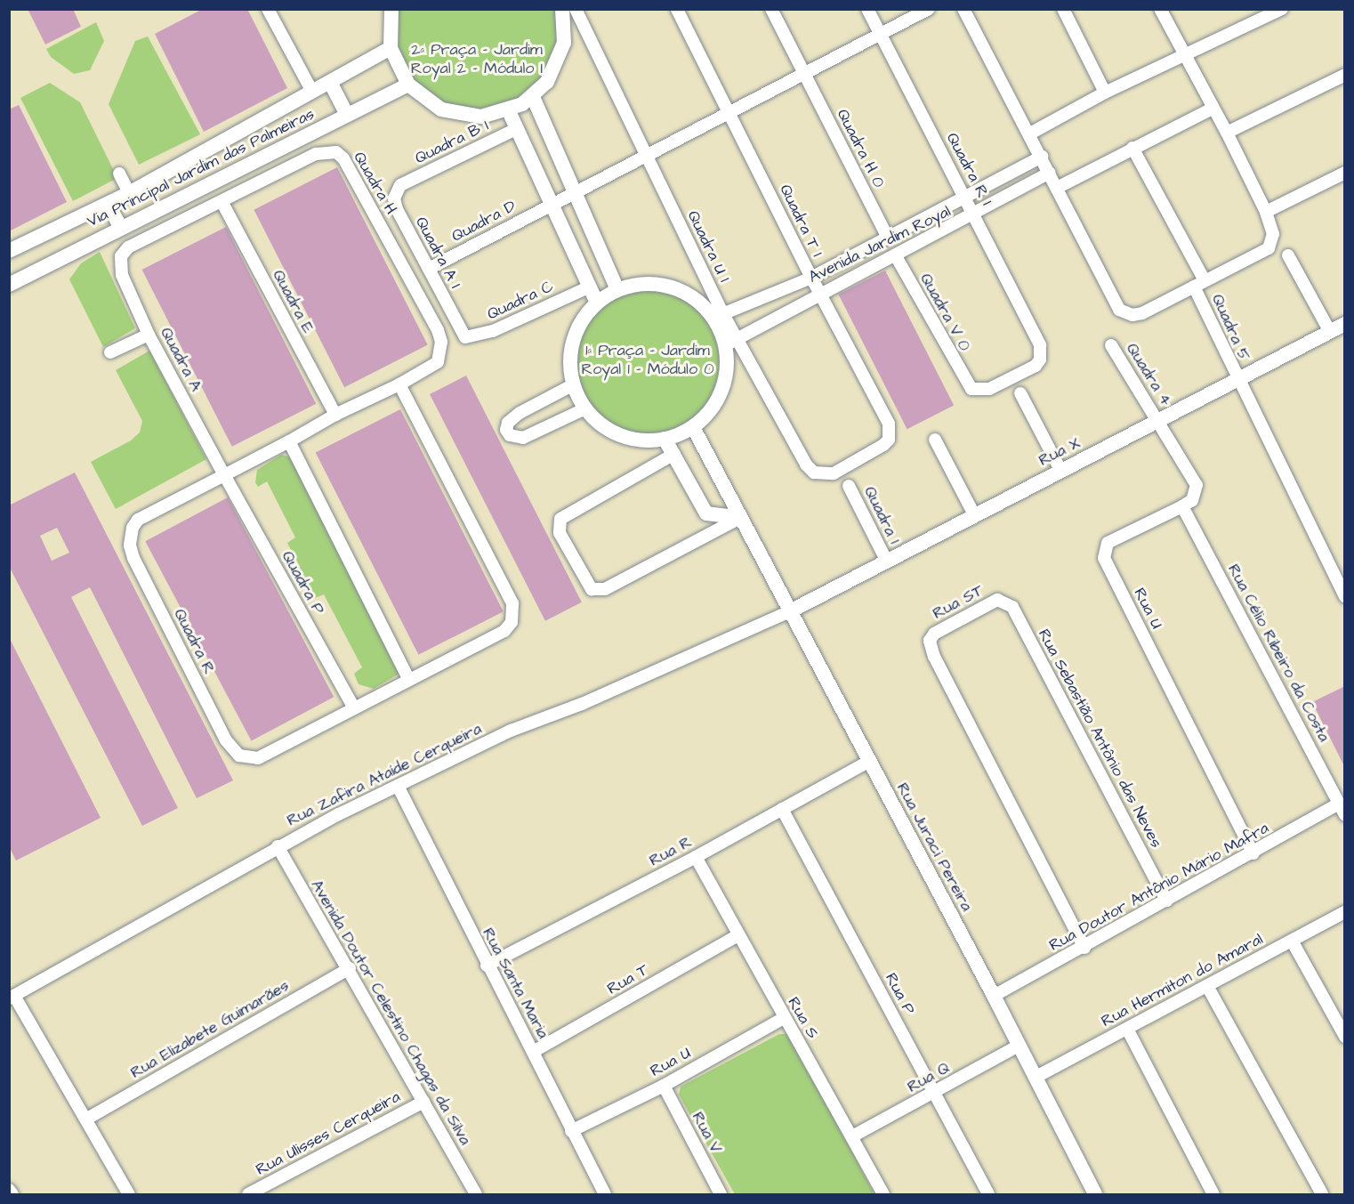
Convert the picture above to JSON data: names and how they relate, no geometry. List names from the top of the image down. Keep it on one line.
{"streets":{"street":["Quadra B 1","Quadra H 0","Via Principal Jardim das Palmeiras","Quadra R 1","Quadra H","Quadra T 1","Quadra D","Avenida Jardim Royal","Quadra U 1","Quadra A 1","Quadra C","Quadra E","Quadra V 0","Quadra 5","Quadra A","Quadra 4","Rua X","Quadra 1","Quadra P","Rua ST","Rua U","Quadra R","Rua Célio Ribeiro da Costa","Rua Sebastião Antônio das Neves","Rua Zafira Ataíde Cerqueira","Rua Juraci Pereira","Rua R","Rua Doutor Antônio Mário Mafra","Rua T","Rua Hermiton do Amaral","Rua Santa Maria","Rua P","Avenida Doutor Celestino Chagas da Silva","Rua S","Rua Elizabete Guimarães","Rua Q","Rua V","Rua Ulisses Cerqueira"]},"crossings":[["Quadra B 1","Quadra A 1"],["Quadra H 0","Quadra D"],["Quadra H 0","Avenida Jardim Royal"],["Quadra R 1","Quadra D"],["Quadra R 1","Avenida Jardim Royal"],["Quadra R 1","Quadra V 0"],["Quadra H","Quadra E"],["Quadra H","Quadra A"],["Quadra T 1","Quadra D"],["Quadra T 1","Avenida Jardim Royal"],["Quadra T 1","Quadra U 1"],["Quadra T 1","Rua Juraci Pereira"],["Quadra D","Quadra U 1"],["Quadra D","Quadra A 1"],["Avenida Jardim Royal","Quadra U 1"],["Avenida Jardim Royal","Quadra V 0"],["Avenida Jardim Royal","Rua Juraci Pereira"],["Quadra U 1","Rua Juraci Pereira"],["Quadra A 1","Quadra C"],["Quadra 5","Rua X"],["Quadra A","Quadra P"],["Quadra A","Quadra R"],["Quadra 4","Rua X"],["Quadra 4","Rua U"],["Rua X","Quadra 1"],["Rua X","Rua U"],["Rua X","Rua Zafira Ataíde Cerqueira"],["Rua X","Rua Juraci Pereira"],["Quadra P","Quadra R"],["Rua ST","Rua Sebastião Antônio das Neves"],["Rua ST","Rua Doutor Antônio Mário Mafra"],["Rua U","Rua Célio Ribeiro da Costa"],["Rua U","Rua Doutor Antônio Mário Mafra"],["Rua U","Rua Santa Maria"],["Rua U","Rua S"],["Rua U","Rua V"],["Rua Célio Ribeiro da Costa","Rua Doutor Antônio Mário Mafra"],["Rua Sebastião Antônio das Neves","Rua Doutor Antônio Mário Mafra"],["Rua Zafira Ataíde Cerqueira","Rua Juraci Pereira"],["Rua Zafira Ataíde Cerqueira","Rua Santa Maria"],["Rua Zafira Ataíde Cerqueira","Avenida Doutor Celestino Chagas da Silva"],["Rua Juraci Pereira","Rua R"],["Rua Juraci Pereira","Rua Doutor Antônio Mário Mafra"],["Rua Juraci Pereira","Rua Hermiton do Amaral"],["Rua Juraci Pereira","Rua Q"],["Rua R","Rua Santa Maria"],["Rua R","Rua P"],["Rua R","Rua S"],["Rua T","Rua Santa Maria"],["Rua T","Rua S"],["Rua P","Rua Q"],["Avenida Doutor Celestino Chagas da Silva","Rua Elizabete Guimarães"],["Avenida Doutor Celestino Chagas da Silva","Rua Ulisses Cerqueira"],["Rua S","Rua Q"]],"parks":["2ª Praça - Jardim Royal 2 - Módulo I","1ª Praça - Jardim Royal 1 - Módulo 0"]}
